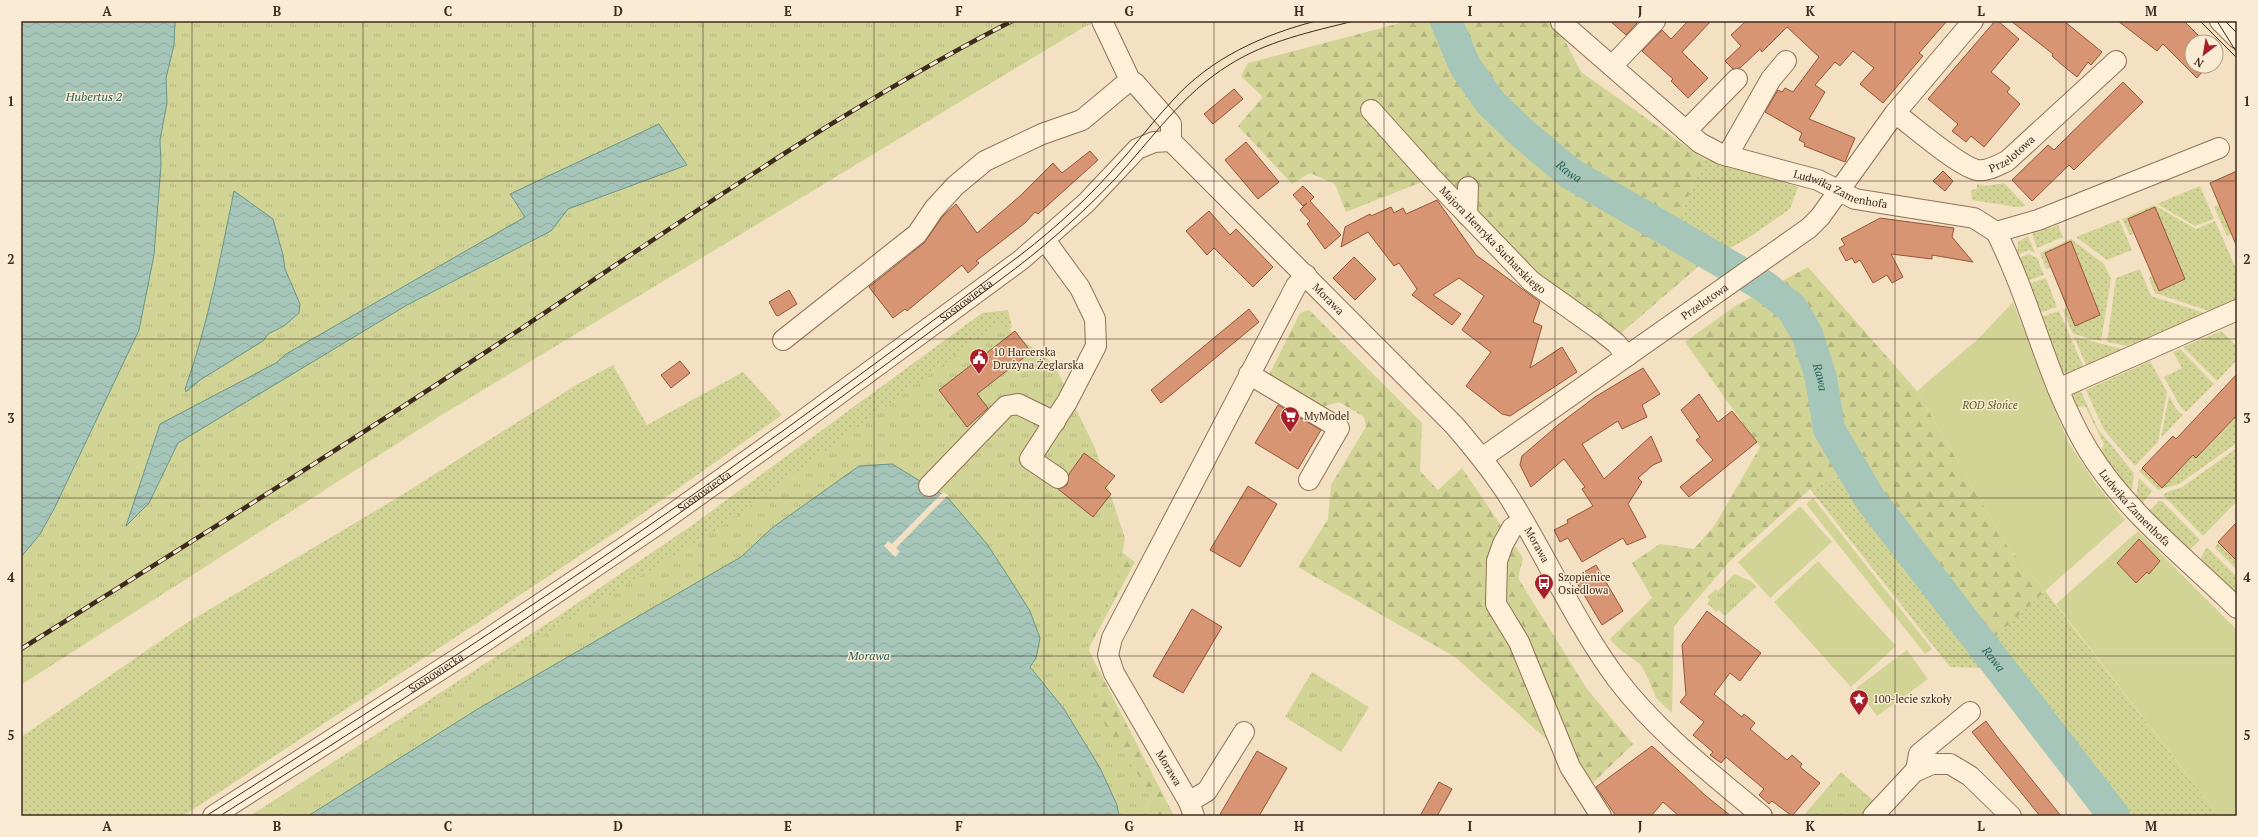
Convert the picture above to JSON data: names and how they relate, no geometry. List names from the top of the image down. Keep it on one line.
{"streets":{"street":["Przelotowa","Ludwika Zamenhofa","Majora Henryka Sucharskiego","Morawa","Sosnowiecka"]},"crossings":[["Przelotowa","Ludwika Zamenhofa"],["Przelotowa","Majora Henryka Sucharskiego"],["Przelotowa","Morawa"],["Morawa","Sosnowiecka"]],"water":["Hubertus 2","Rawa","Morawa"],"parks":["ROD Słońce"],"places":{"public building":["10 Harcerska Drużyna Żeglarska"],"supermarket":["MyModel"],"bus stop":["Szopienice Osiedlowa"],"place":["100-lecie szkoły"]},"north":"bottom left","grid":{"columns":["A","B","C","D","E","F","G","H","I","J","K","L","M"],"rows":["1","2","3","4","5"]}}
